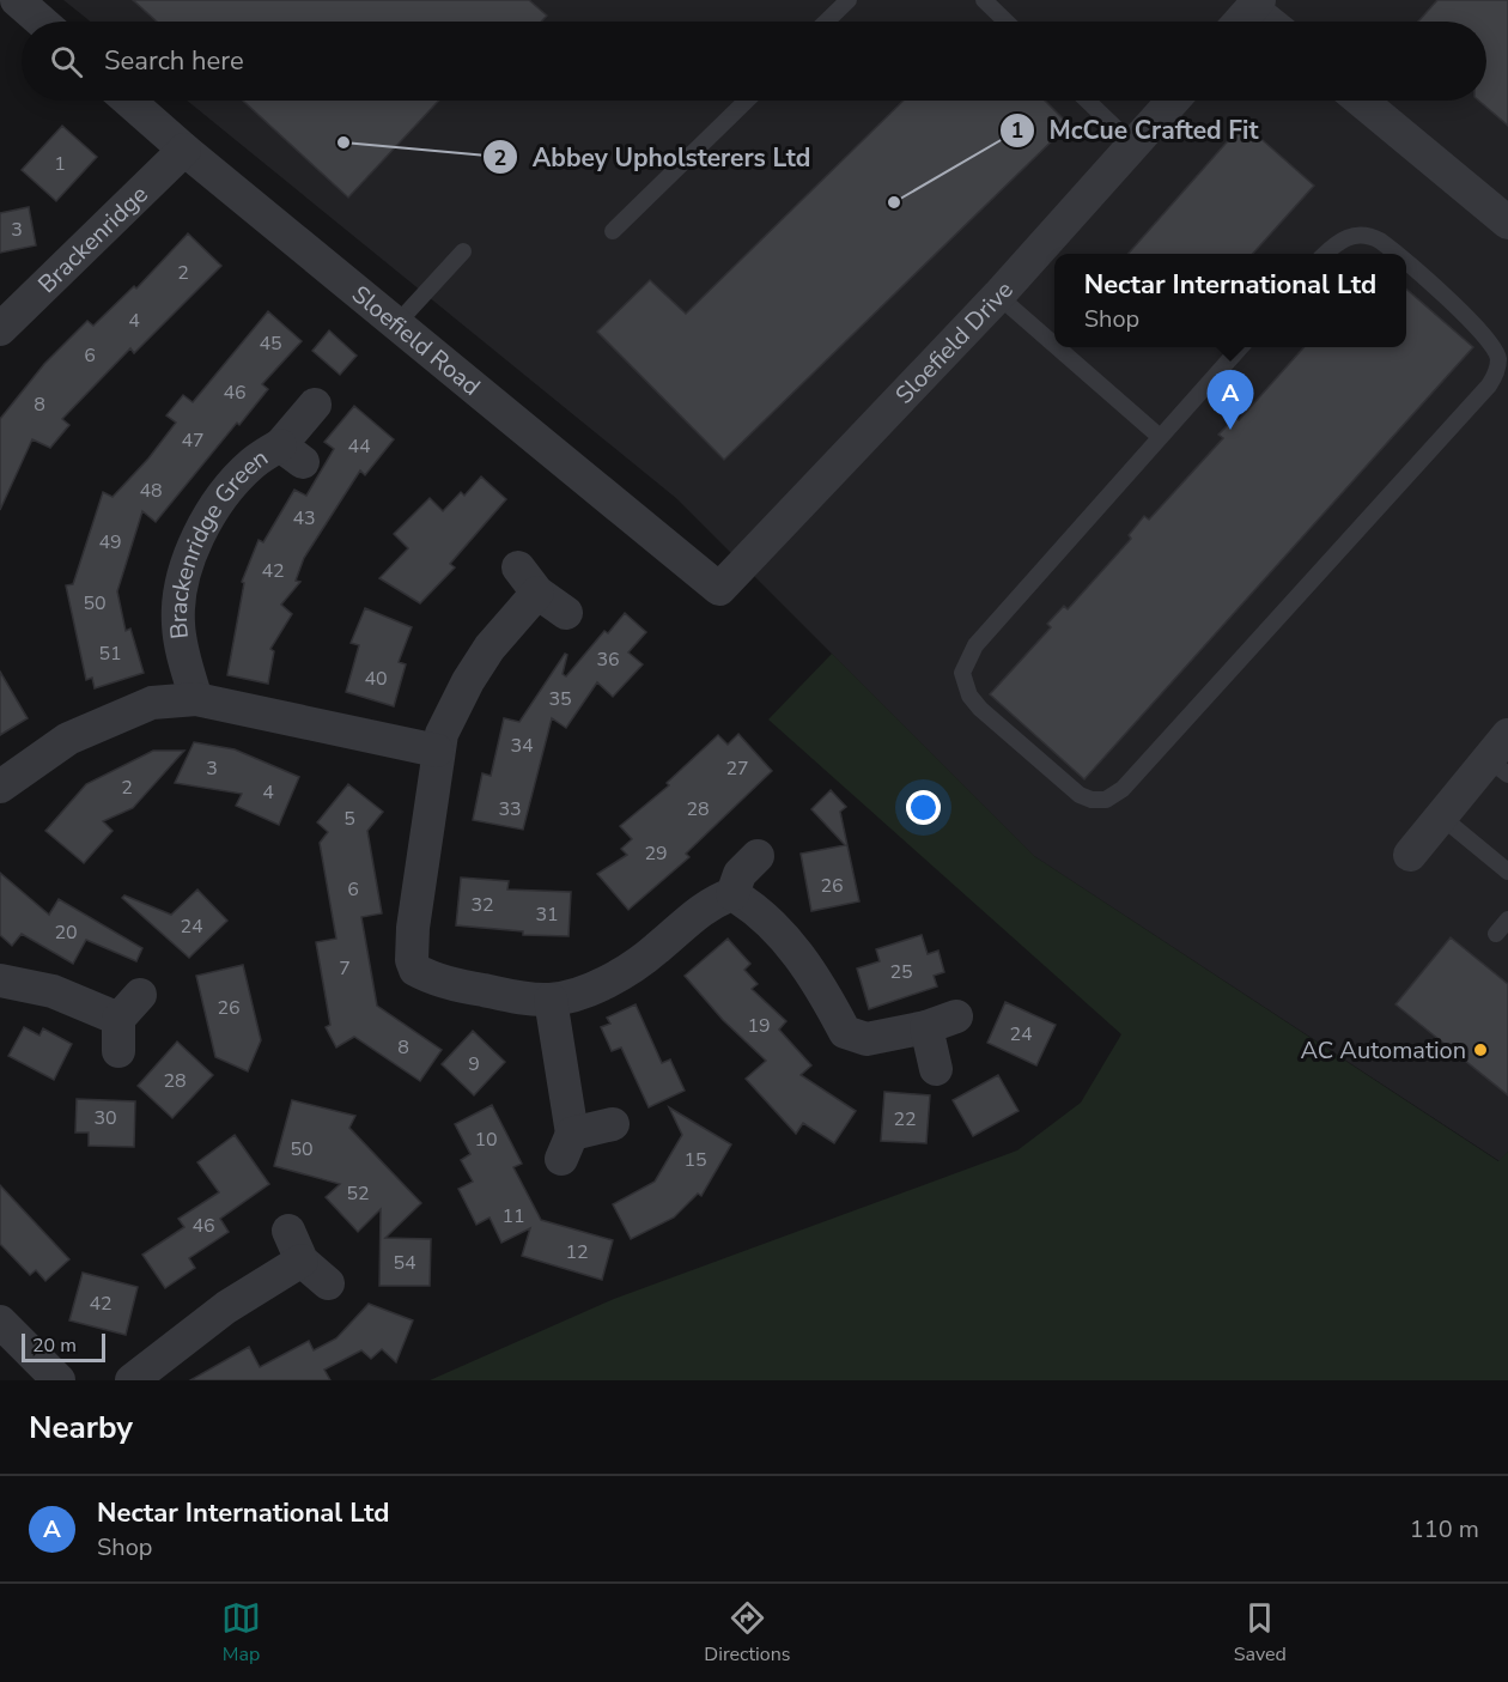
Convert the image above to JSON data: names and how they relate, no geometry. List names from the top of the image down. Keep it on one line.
{"streets":{"street":["Brackenridge","Sloefield Road","Sloefield Drive","Brackenridge Green"]},"crossings":[["Brackenridge","Sloefield Road"],["Sloefield Road","Sloefield Drive"]],"places":["Abbey Upholsterers Ltd","McCue Crafted Fit","AC Automation"],"house_numbers":["1","3","2","4","45","6","46","8","47","44","48","43","49","42","50","51","36","40","35","34","3","27","2","4","33","28","5","29","26","6","32","31","24","20","7","25","26","19","24","8","9","28","30","22","10","50","15","52","11","46","12","54","42"],"scale_bar":"20 m","page":{"search":"Search here","popup":["Nectar International Ltd","Shop"],"pins":"A","scale":"20 m","heading":"Nearby","list":[{"mark":"A","name":"Nectar International Ltd","note":"Shop","value":"110 m"}],"nav":["Map","Directions","Saved"]}}
